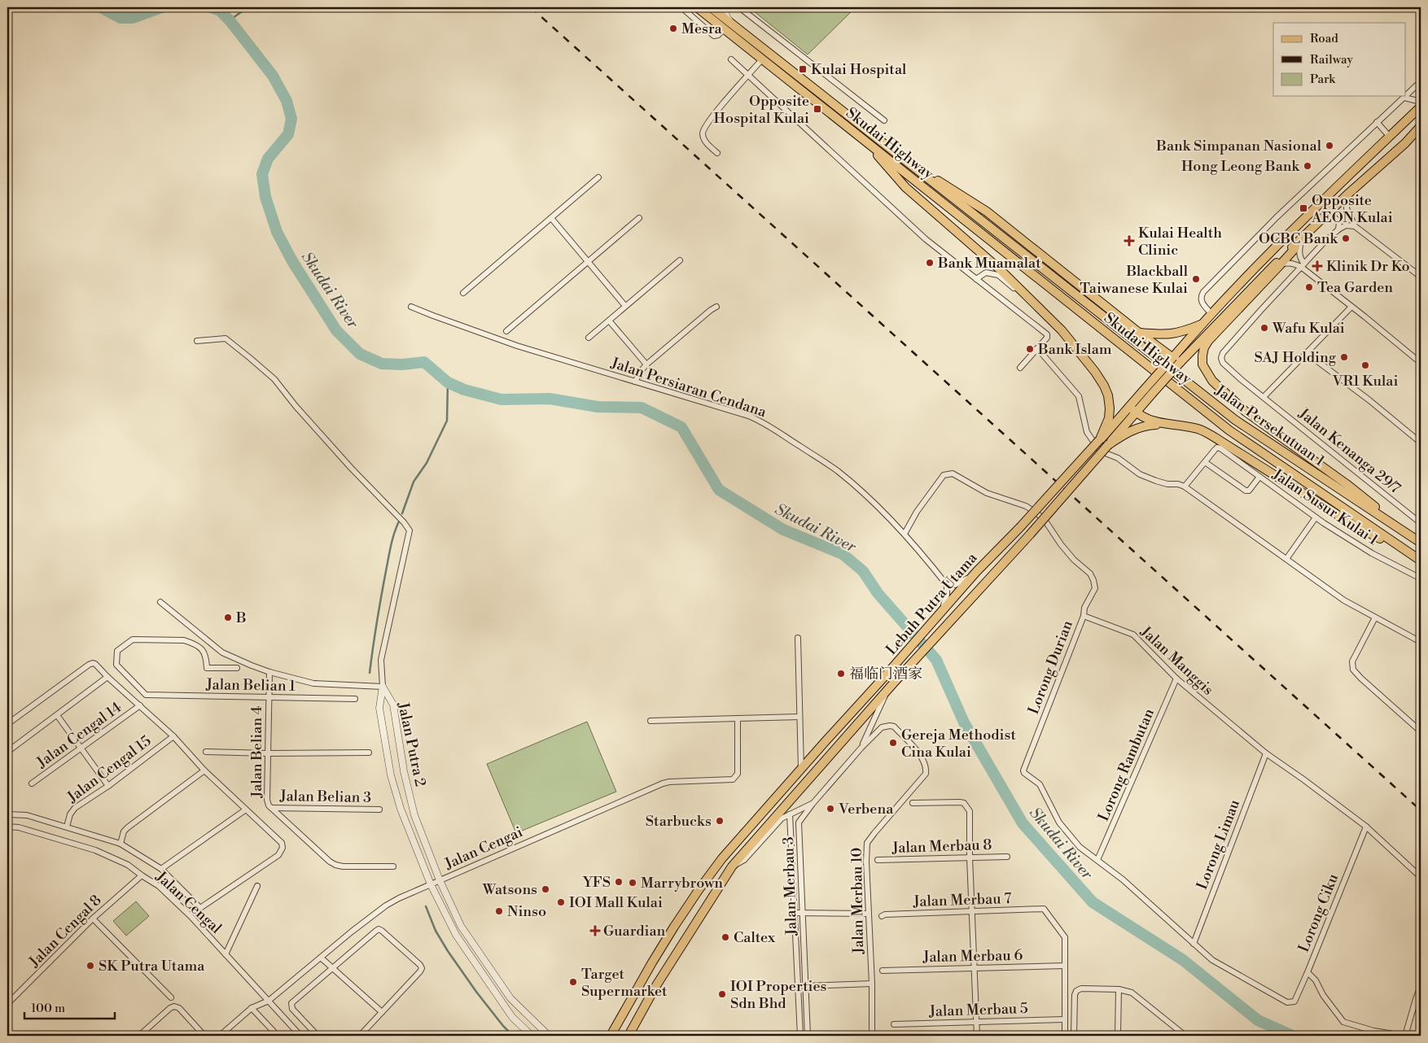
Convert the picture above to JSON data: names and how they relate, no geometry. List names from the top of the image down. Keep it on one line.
{"streets":{"main road":["Skudai Highway","Jalan Persekutuan 1","Lebuh Putra Utama"],"street":["Jalan Persiaran Cendana","Jalan Kenanga 29/7","Jalan Susur Kulai 1","Jalan Manggis","Lorong Durian","Jalan Belian 1","Jalan Cengal 14","Jalan Putra 2","Jalan Belian 4","Lorong Rambutan","Jalan Cengal 15","Jalan Belian 3","Lorong Limau","Jalan Merbau 8","Jalan Cengai","Jalan Merbau 3","Jalan Merbau 7","Jalan Merbau 10","Jalan Cengal","Lorong Ciku","Jalan Cengal 8","Jalan Merbau 6","Jalan Merbau 5"]},"crossings":[["Skudai Highway","Jalan Persekutuan 1"],["Jalan Manggis","Lorong Durian"],["Jalan Manggis","Lorong Rambutan"],["Jalan Manggis","Lorong Limau"],["Jalan Manggis","Lorong Ciku"],["Lorong Durian","Lorong Rambutan"],["Jalan Belian 1","Jalan Belian 4"],["Jalan Putra 2","Jalan Cengai"],["Jalan Belian 4","Jalan Belian 3"],["Lorong Limau","Lorong Ciku"],["Jalan Cengai","Jalan Cengal"],["Jalan Merbau 3","Jalan Merbau 10"],["Jalan Merbau 7","Jalan Merbau 6"],["Jalan Cengal","Jalan Cengal 8"]],"water":["Skudai River"],"places":{"other":["Mesra","Bank Simpanan Nasional","Hong Leong Bank","OCBC Bank","Bank Muamalat","Blackball Taiwanese Kulai","Tea Garden","Wafu Kulai","Bank Islam","SAJ Holding","VR1 Kulai","B","福临门酒家","Gereja Methodist Cina Kulai","Verbena","Starbucks","YFS","Marrybrown","Watsons","IOI Mall Kulai","Ninso","Caltex","SK Putra Utama","Target Supermarket","IOI Properties Sdn Bhd"],"transit":["Kulai Hospital","Opposite Hospital Kulai","Opposite AEON Kulai"],"health":["Kulai Health Clinic","Klinik Dr Ko","Guardian"]},"legend":["Road","Railway","Park"],"scale_bar":"100 m"}
